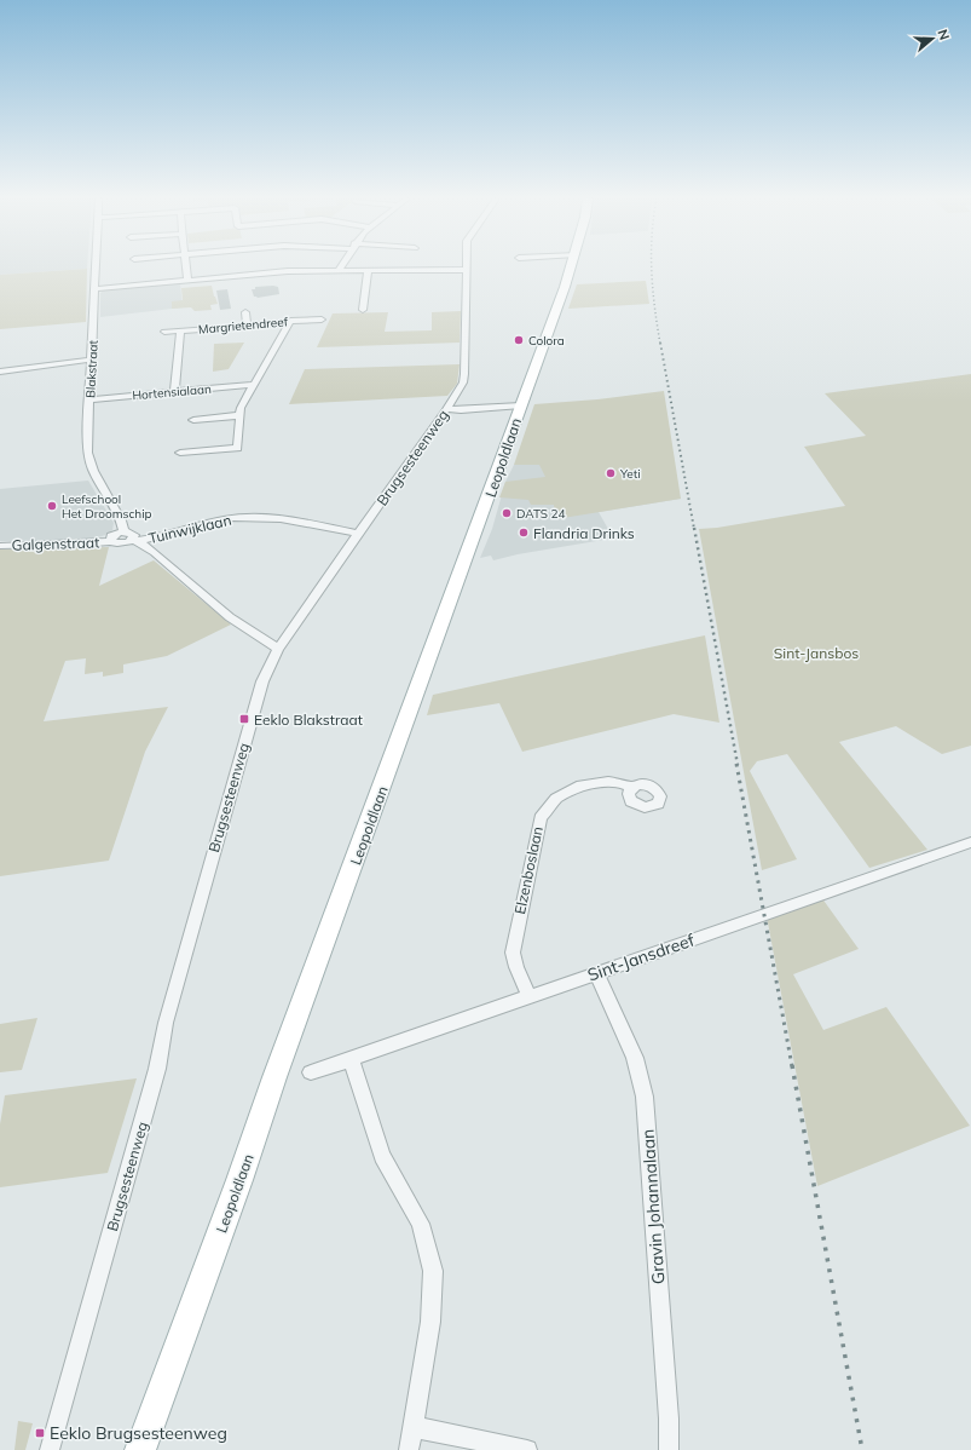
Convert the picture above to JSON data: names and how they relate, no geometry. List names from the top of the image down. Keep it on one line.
{"streets":{"main road":["Leopoldlaan"],"street":["Margrietendreef","Blakstraat","Hortensialaan","Brugsesteenweg","Tuinwijklaan","Galgenstraat","Elzenboslaan","Sint-Jansdreef","Gravin Johannalaan"]},"crossings":[["Blakstraat","Hortensialaan"],["Brugsesteenweg","Tuinwijklaan"],["Tuinwijklaan","Galgenstraat"],["Elzenboslaan","Sint-Jansdreef"],["Sint-Jansdreef","Gravin Johannalaan"]],"parks":["Sint-Jansbos"],"places":{"other":["Colora","Yeti","Leefschool Het Droomschip","DATS 24","Flandria Drinks"],"transit":["Eeklo Blakstraat","Eeklo Brugsesteenweg"]},"north":"right"}
